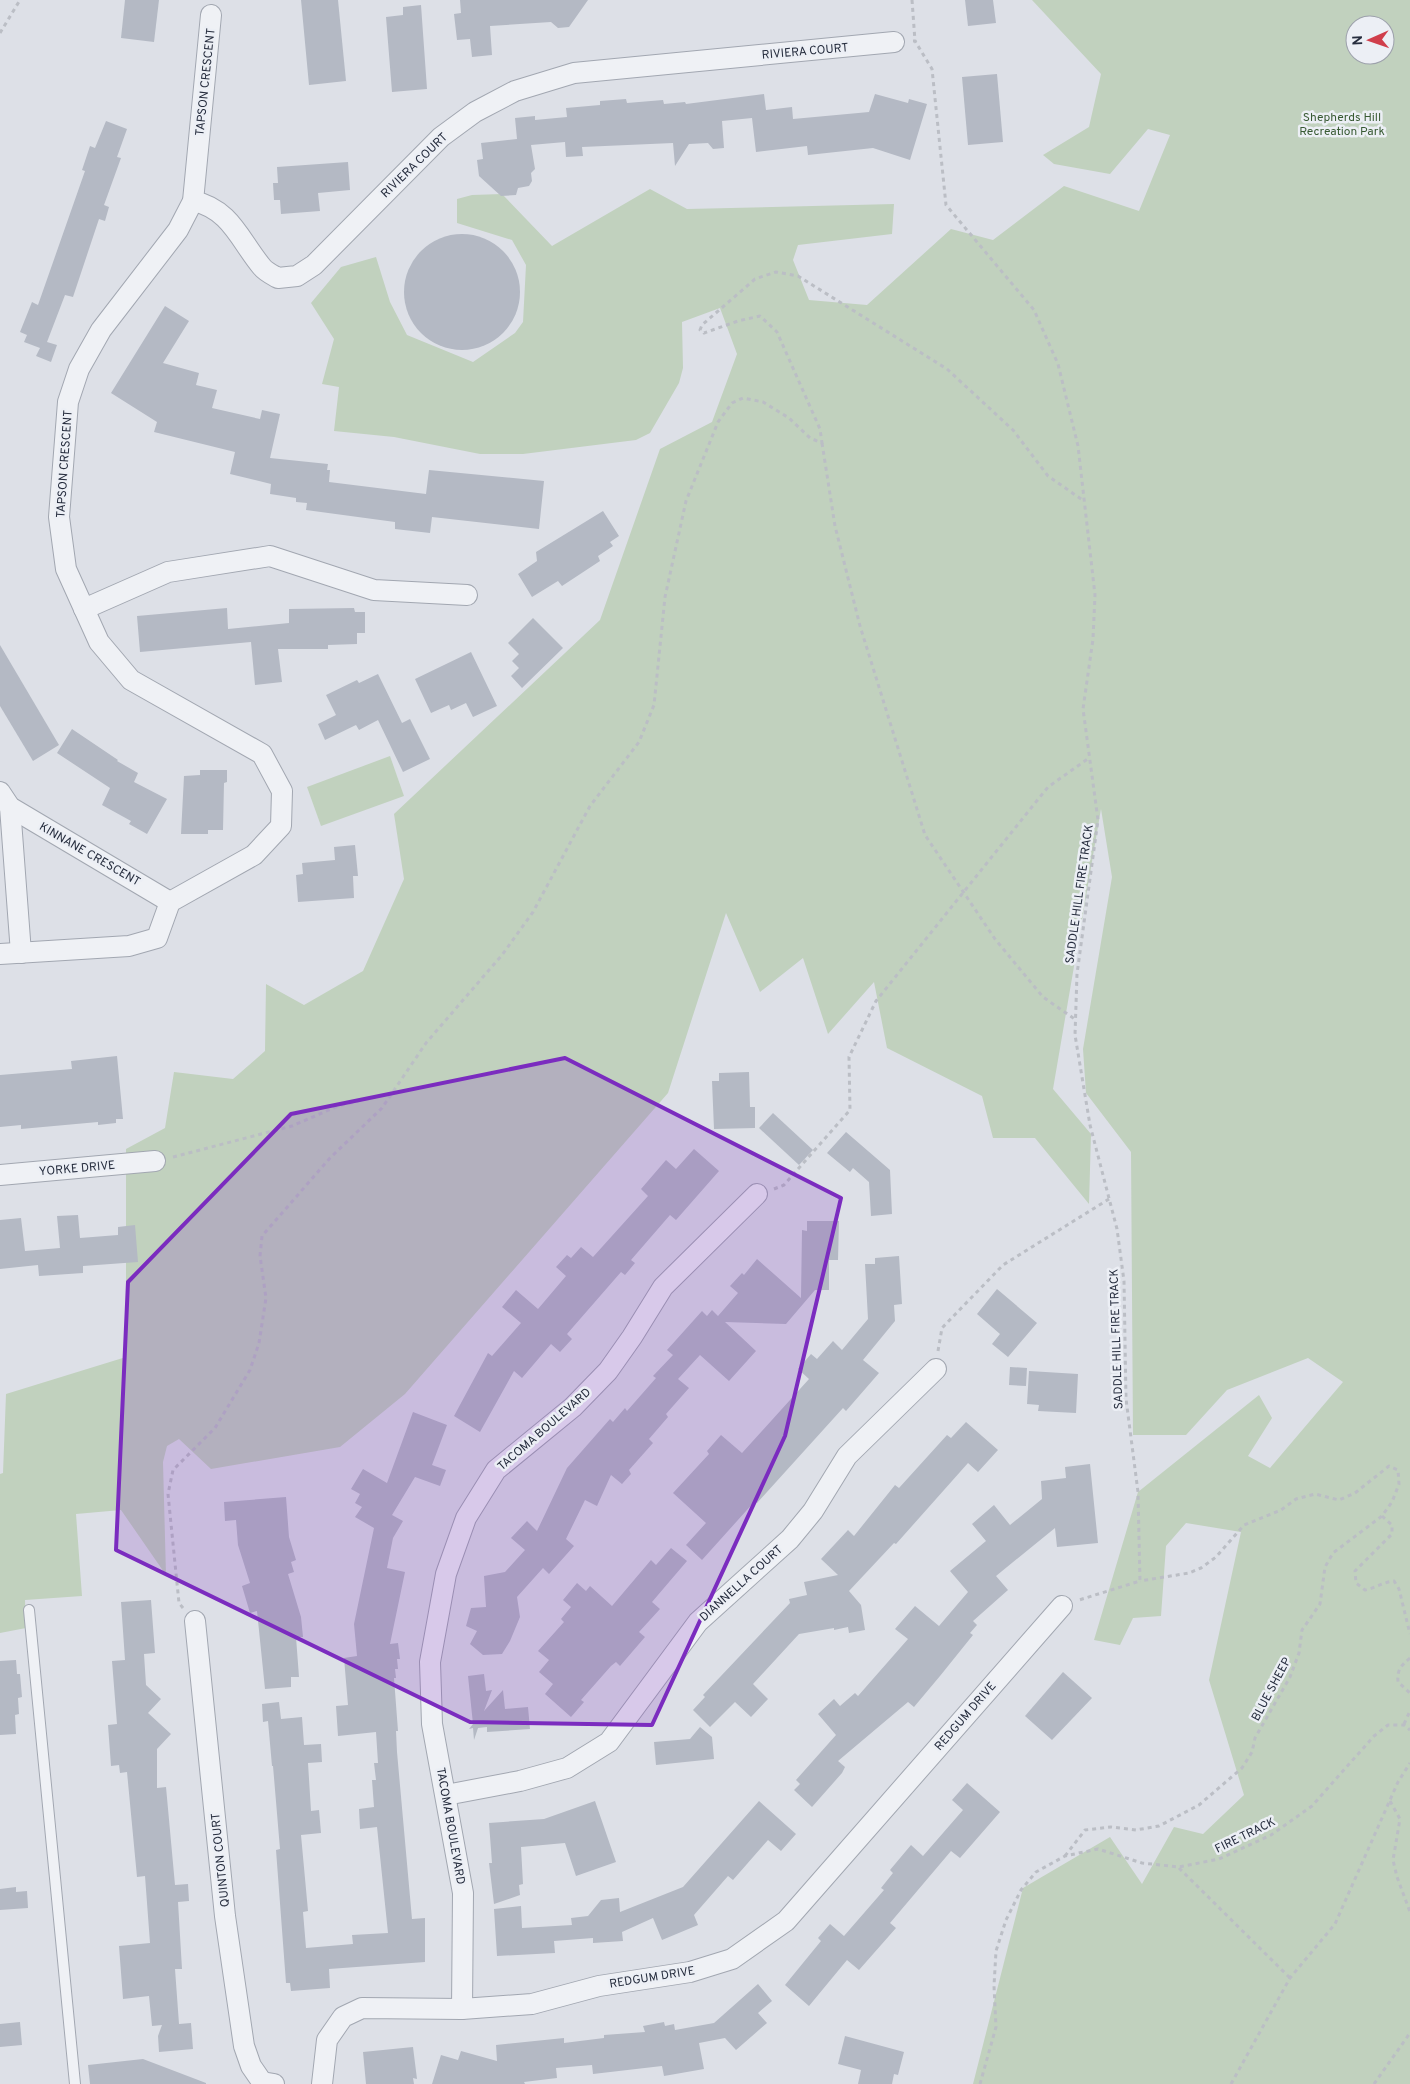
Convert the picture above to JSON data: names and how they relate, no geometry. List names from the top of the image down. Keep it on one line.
{"streets":{"street":["RIVIERA COURT","TAPSON CRESCENT","KINNANE CRESCENT","YORKE DRIVE","TACOMA BOULEVARD","DIANNELLA COURT","REDGUM DRIVE","QUINTON COURT"],"path":["SADDLE HILL FIRE TRACK","BLUE SHEEP","FIRE TRACK"]},"crossings":[["RIVIERA COURT","TAPSON CRESCENT"],["TAPSON CRESCENT","KINNANE CRESCENT"],["SADDLE HILL FIRE TRACK","BLUE SHEEP"],["TACOMA BOULEVARD","DIANNELLA COURT"],["TACOMA BOULEVARD","REDGUM DRIVE"],["BLUE SHEEP","FIRE TRACK"]],"parks":["Shepherds Hill Recreation Park"],"north":"left"}
